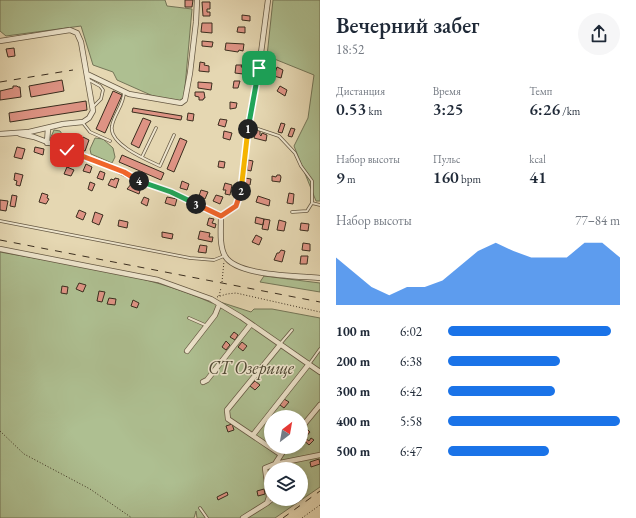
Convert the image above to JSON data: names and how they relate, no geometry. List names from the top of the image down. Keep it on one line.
{"parks":["СТ Озерище"],"north":"top right","page":{"heading":["Вечерний забег","18:52"],"stats":[["Дистанция","0.53 km"],["Время","3:25"],["Темп","6:26 /km"],["Набор высоты","9 m"],["Пульс","160 bpm"],["kcal","41"]],"pins":["1","4","2","3"],"chart":["Набор высоты","77–84 m"],"list":[{"name":"100 m","note":"6:02"},{"name":"200 m","note":"6:38"},{"name":"300 m","note":"6:42"},{"name":"400 m","note":"5:58"},{"name":"500 m","note":"6:47"}]}}
